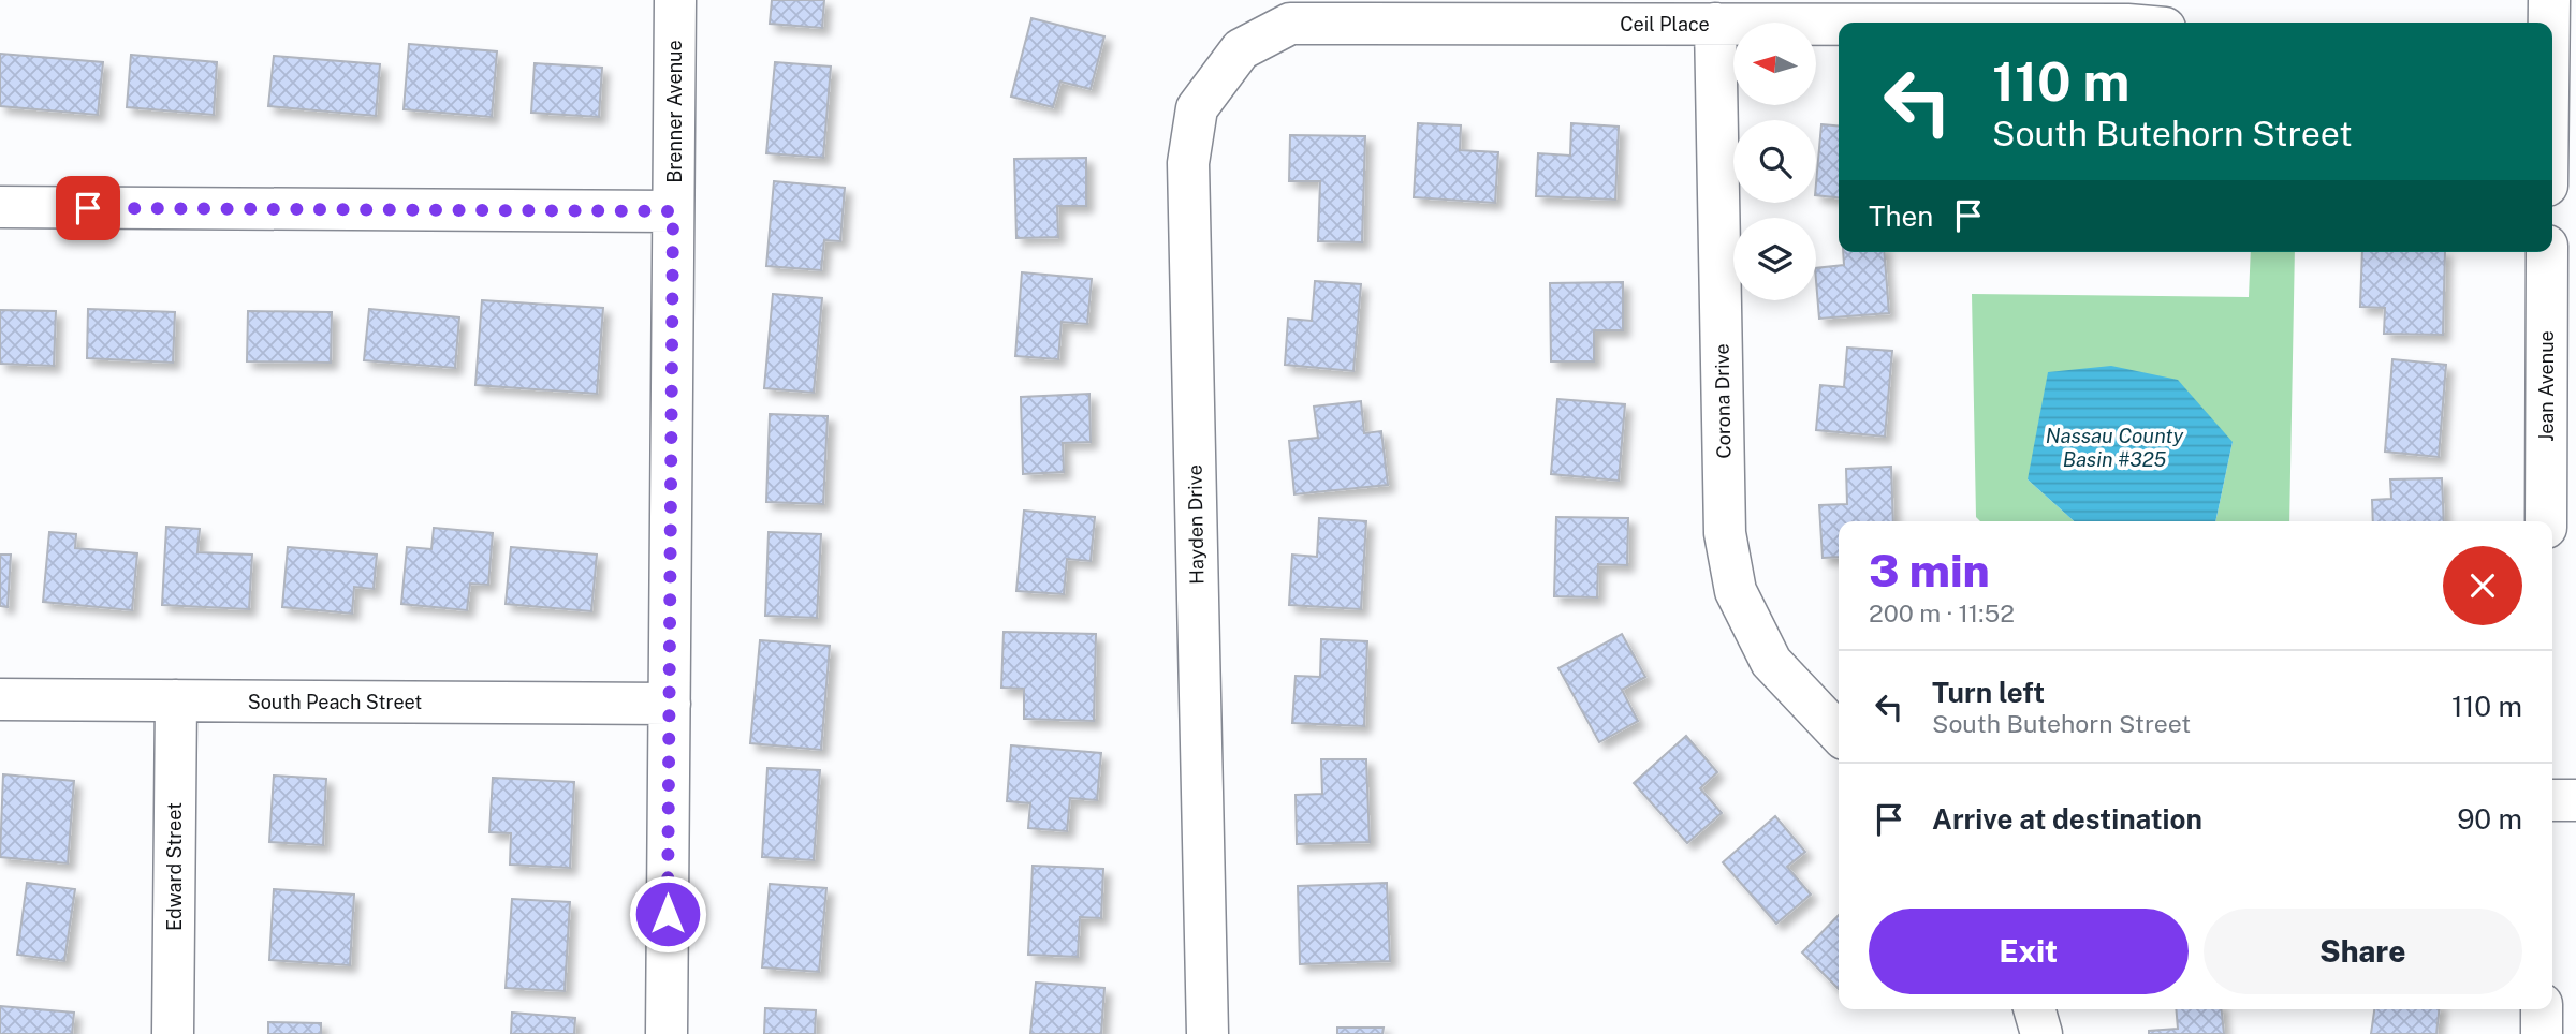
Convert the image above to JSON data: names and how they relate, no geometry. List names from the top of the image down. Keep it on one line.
{"streets":{"street":["Ceil Place","Brenner Avenue","Jean Avenue","Corona Drive","Hayden Drive","South Peach Street","Edward Street"]},"crossings":[["Ceil Place","Corona Drive"],["Ceil Place","Hayden Drive"],["Brenner Avenue","South Peach Street"],["South Peach Street","Edward Street"]],"water":["Nassau County Basin #325"],"north":"left","page":{"turn":["110 m","South Butehorn Street"],"then":"Then","heading":["3 min","200 m · 11:52"],"list":[{"name":"Turn left","note":"South Butehorn Street","value":"110 m"},{"name":"Arrive at destination","value":"90 m"}],"buttons":["Exit","Share"]}}
